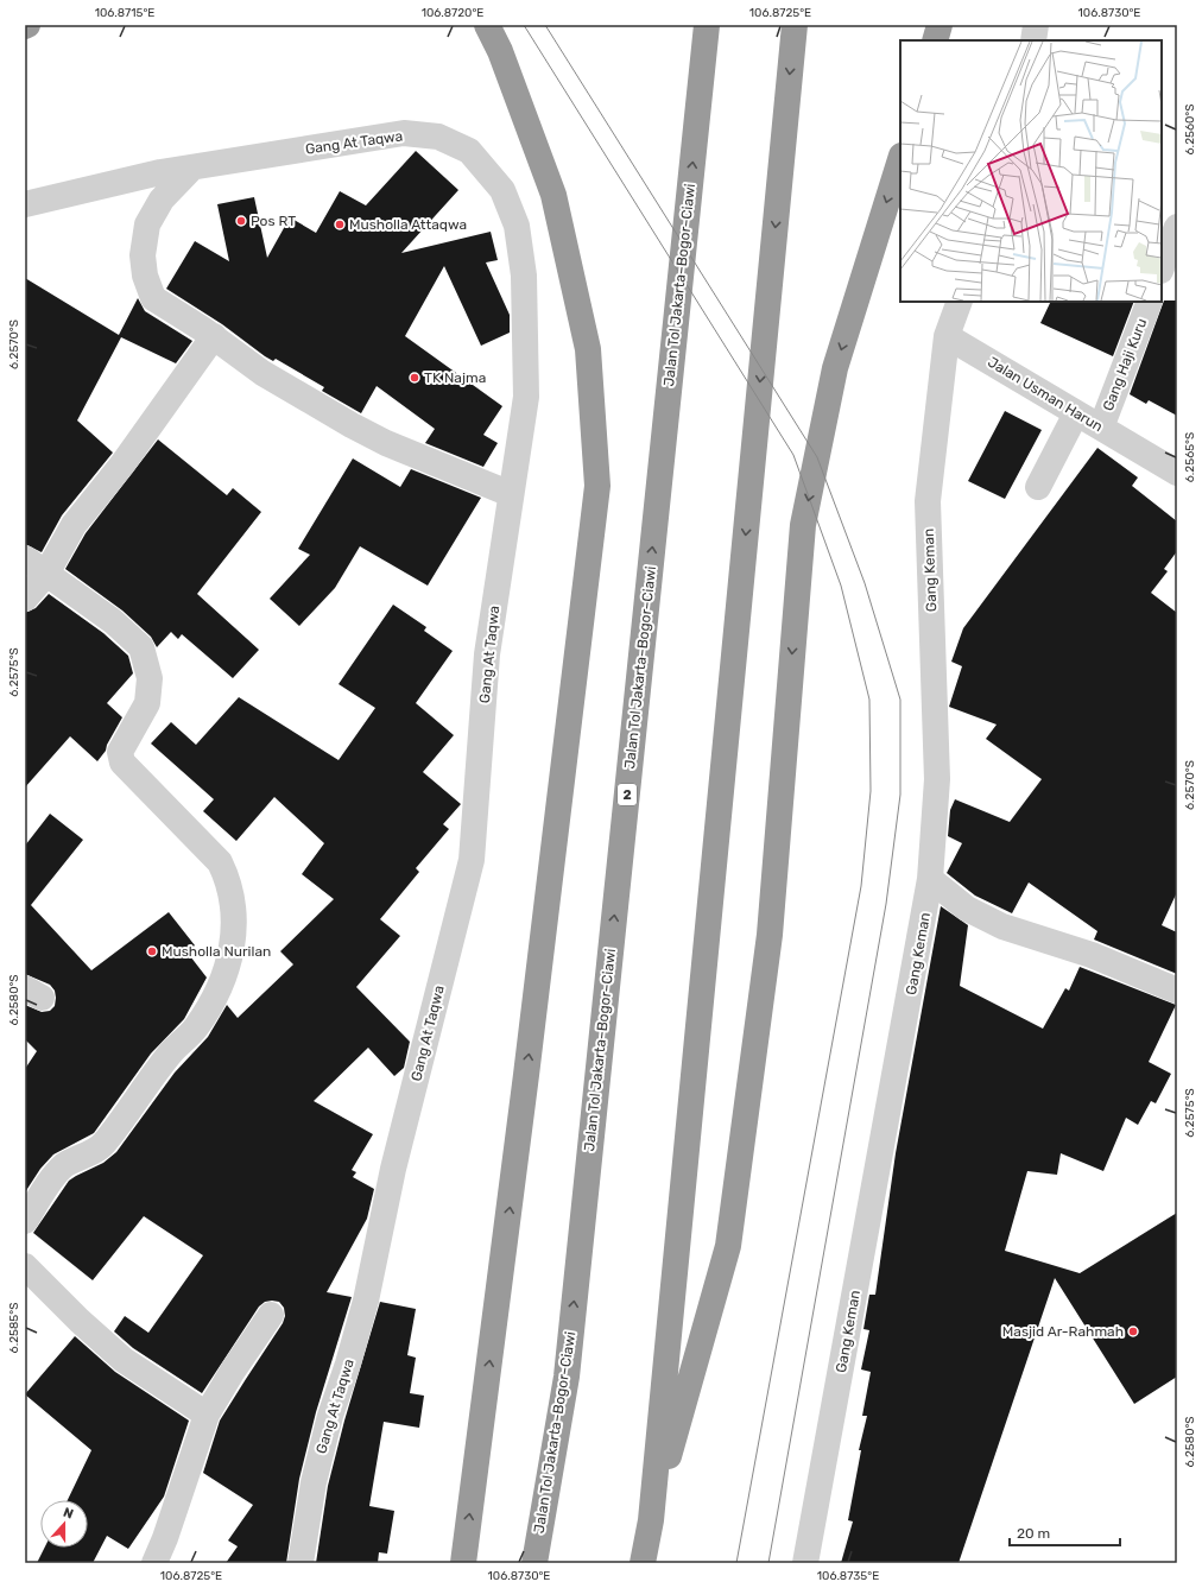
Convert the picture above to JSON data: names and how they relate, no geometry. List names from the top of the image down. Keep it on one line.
{"streets":{"highway":["Jalan Tol Jakarta–Bogor–Ciawi","2"],"street":["Gang At Taqwa","Gang Haji Kuru","Jalan Usman Harun","Gang Keman"]},"crossings":[["Gang Haji Kuru","Jalan Usman Harun"],["Jalan Usman Harun","Gang Keman"]],"places":["Pos RT","Musholla Attaqwa","TK Najma","Musholla Nurilan","Masjid Ar-Rahmah"],"scale_bar":"20 m","north":"top","coordinates":["106.8715°E","106.8720°E","106.8725°E","106.8730°E","6.2560°S","6.2570°S","6.2565°S","6.2575°S","6.2580°S","6.2585°S","106.8735°E"]}
